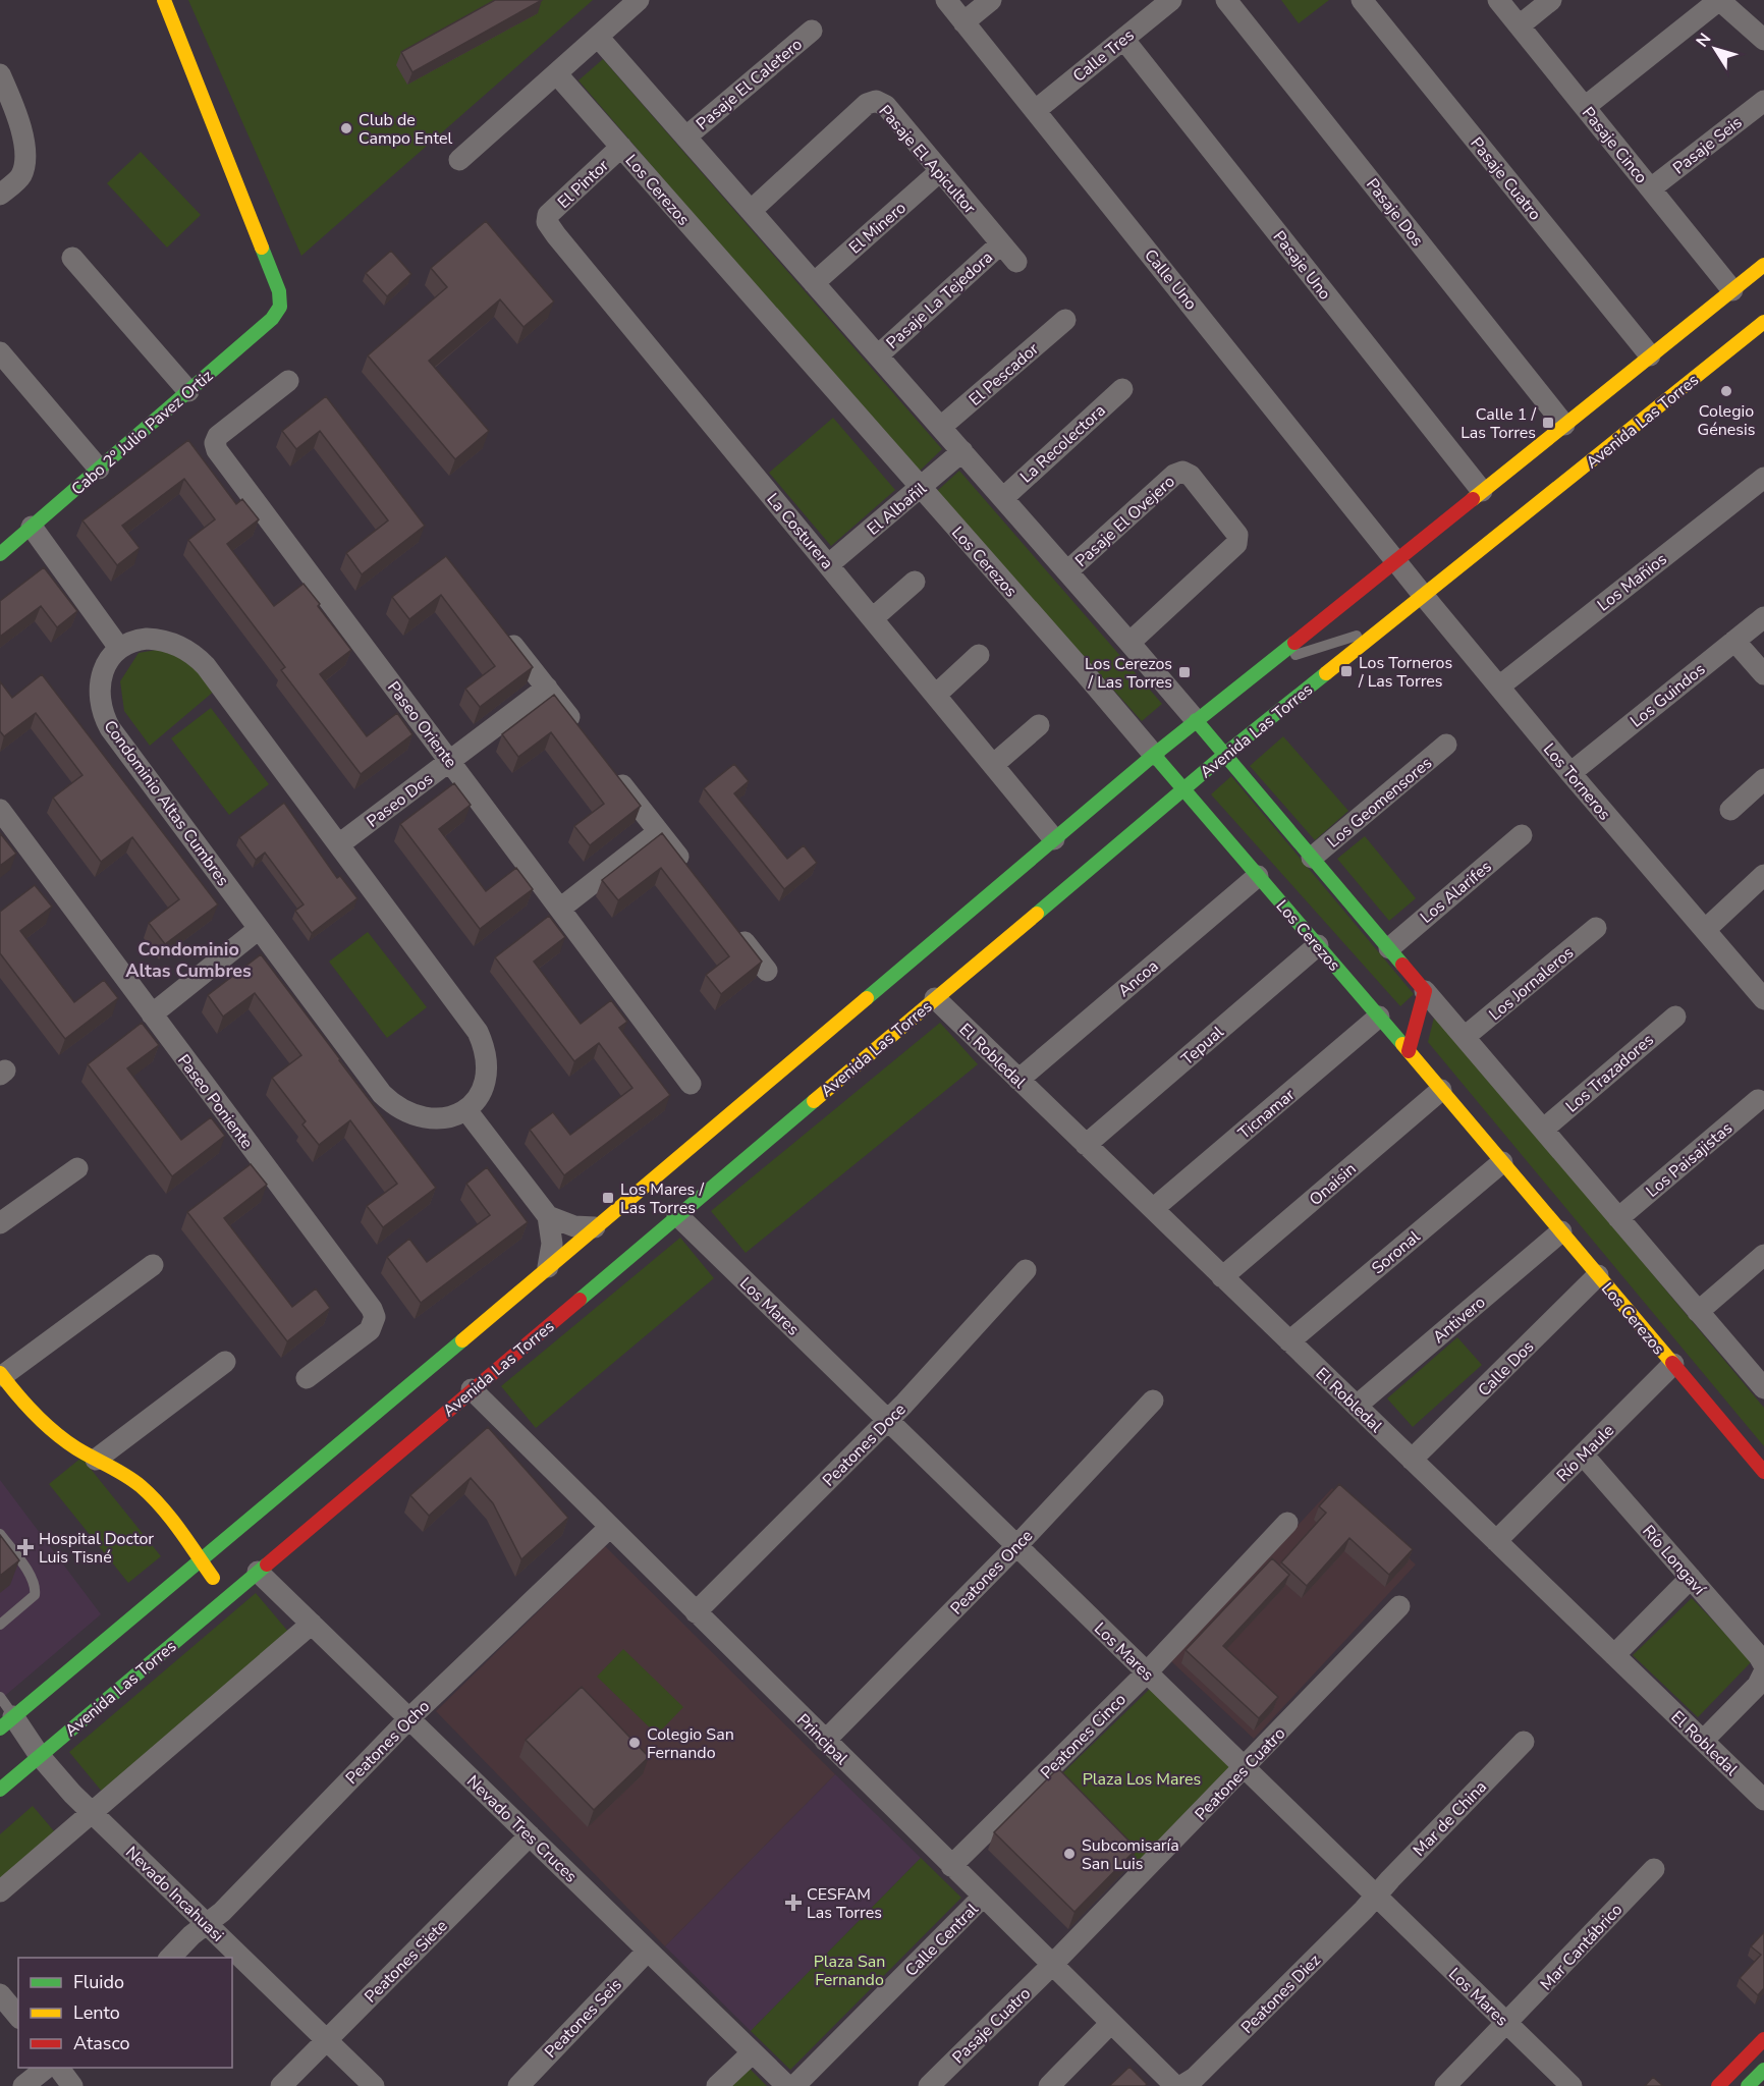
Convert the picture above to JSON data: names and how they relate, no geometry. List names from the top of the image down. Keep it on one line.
{"streets":{"main road":["Los Cerezos","Avenida Las Torres","Cabo 2º Julio Pavez Ortiz"],"street":["Calle Tres","Pasaje El Caletero","Pasaje Cinco","Pasaje Seis","Pasaje El Apicultor","Pasaje Cuatro","El Pintor","Pasaje Dos","El Minero","Pasaje Uno","Calle Uno","Pasaje La Tejedora","El Pescador","La Recolectora","El Albañil","Pasaje El Ovejero","La Costurera","Los Mañios","Los Guindos","Paseo Oriente","Los Torneros","Paseo Dos","Los Geomensores","Condominio Altas Cumbres","Los Alarifes","Ancoa","Los Jornaleros","Tepual","El Robledal","Los Trazadores","Paseo Poniente","Ticnamar","Los Paisajistas","Onaisin","Soronal","Los Mares","Antivero","Calle Dos","Peatones Doce","Río Maule","Río Longaví","Peatones Once","Peatones Cinco","Principal","Peatones Ocho","Peatones Cuatro","Mar de China","Nevado Tres Cruces","Nevado Incahuasi","Calle Central","Mar Cantábrico","Peatones Siete","Peatones Diez","Peatones Seis"]},"crossings":[["Calle Tres","Pasaje Uno"],["Calle Tres","Calle Uno"],["Pasaje Cinco","Pasaje Seis"],["Pasaje El Apicultor","El Minero"],["Pasaje El Apicultor","Pasaje La Tejedora"],["Pasaje Cuatro","Principal"],["Pasaje Cuatro","Peatones Cuatro"],["El Pintor","Los Cerezos"],["El Pintor","La Costurera"],["Los Cerezos","Avenida Las Torres"],["Los Cerezos","El Albañil"],["Los Cerezos","Ancoa"],["Los Cerezos","Tepual"],["Los Cerezos","Ticnamar"],["Los Cerezos","Onaisin"],["Los Cerezos","Soronal"],["Los Cerezos","Antivero"],["Los Cerezos","Calle Dos"],["Los Cerezos","Río Maule"],["Calle Uno","Los Torneros"],["Avenida Las Torres","Los Torneros"],["Avenida Las Torres","El Robledal"],["Avenida Las Torres","Los Mares"],["Avenida Las Torres","Principal"],["Avenida Las Torres","Nevado Tres Cruces"],["Avenida Las Torres","Nevado Incahuasi"],["El Albañil","La Costurera"],["Los Mañios","Los Torneros"],["Los Guindos","Los Torneros"],["Paseo Oriente","Paseo Dos"],["Ancoa","El Robledal"],["Tepual","El Robledal"],["El Robledal","Ticnamar"],["El Robledal","Onaisin"],["El Robledal","Soronal"],["El Robledal","Antivero"],["El Robledal","Calle Dos"],["El Robledal","Río Maule"],["Los Mares","Peatones Doce"],["Los Mares","Peatones Once"],["Los Mares","Peatones Cinco"],["Los Mares","Peatones Cuatro"],["Los Mares","Mar de China"],["Los Mares","Mar Cantábrico"],["Los Mares","Peatones Diez"],["Peatones Doce","Principal"],["Río Maule","Río Longaví"],["Peatones Once","Principal"],["Peatones Cinco","Principal"],["Principal","Peatones Ocho"],["Principal","Peatones Cuatro"],["Principal","Calle Central"],["Peatones Ocho","Nevado Tres Cruces"],["Peatones Ocho","Nevado Incahuasi"],["Mar de China","Peatones Diez"],["Nevado Tres Cruces","Peatones Siete"],["Nevado Tres Cruces","Peatones Seis"],["Nevado Incahuasi","Peatones Siete"]],"districts":["Condominio Altas Cumbres"],"parks":["Plaza Los Mares","Plaza San Fernando"],"places":{"other":["Club de Campo Entel","Colegio Génesis","Colegio San Fernando","Subcomisaría San Luis"],"transit":["Calle 1 / Las Torres","Los Torneros / Las Torres","Los Cerezos / Las Torres","Los Mares / Las Torres"],"health":["Hospital Doctor Luis Tisné","CESFAM Las Torres"]},"legend":["Fluido","Lento","Atasco"],"north":"top left"}
